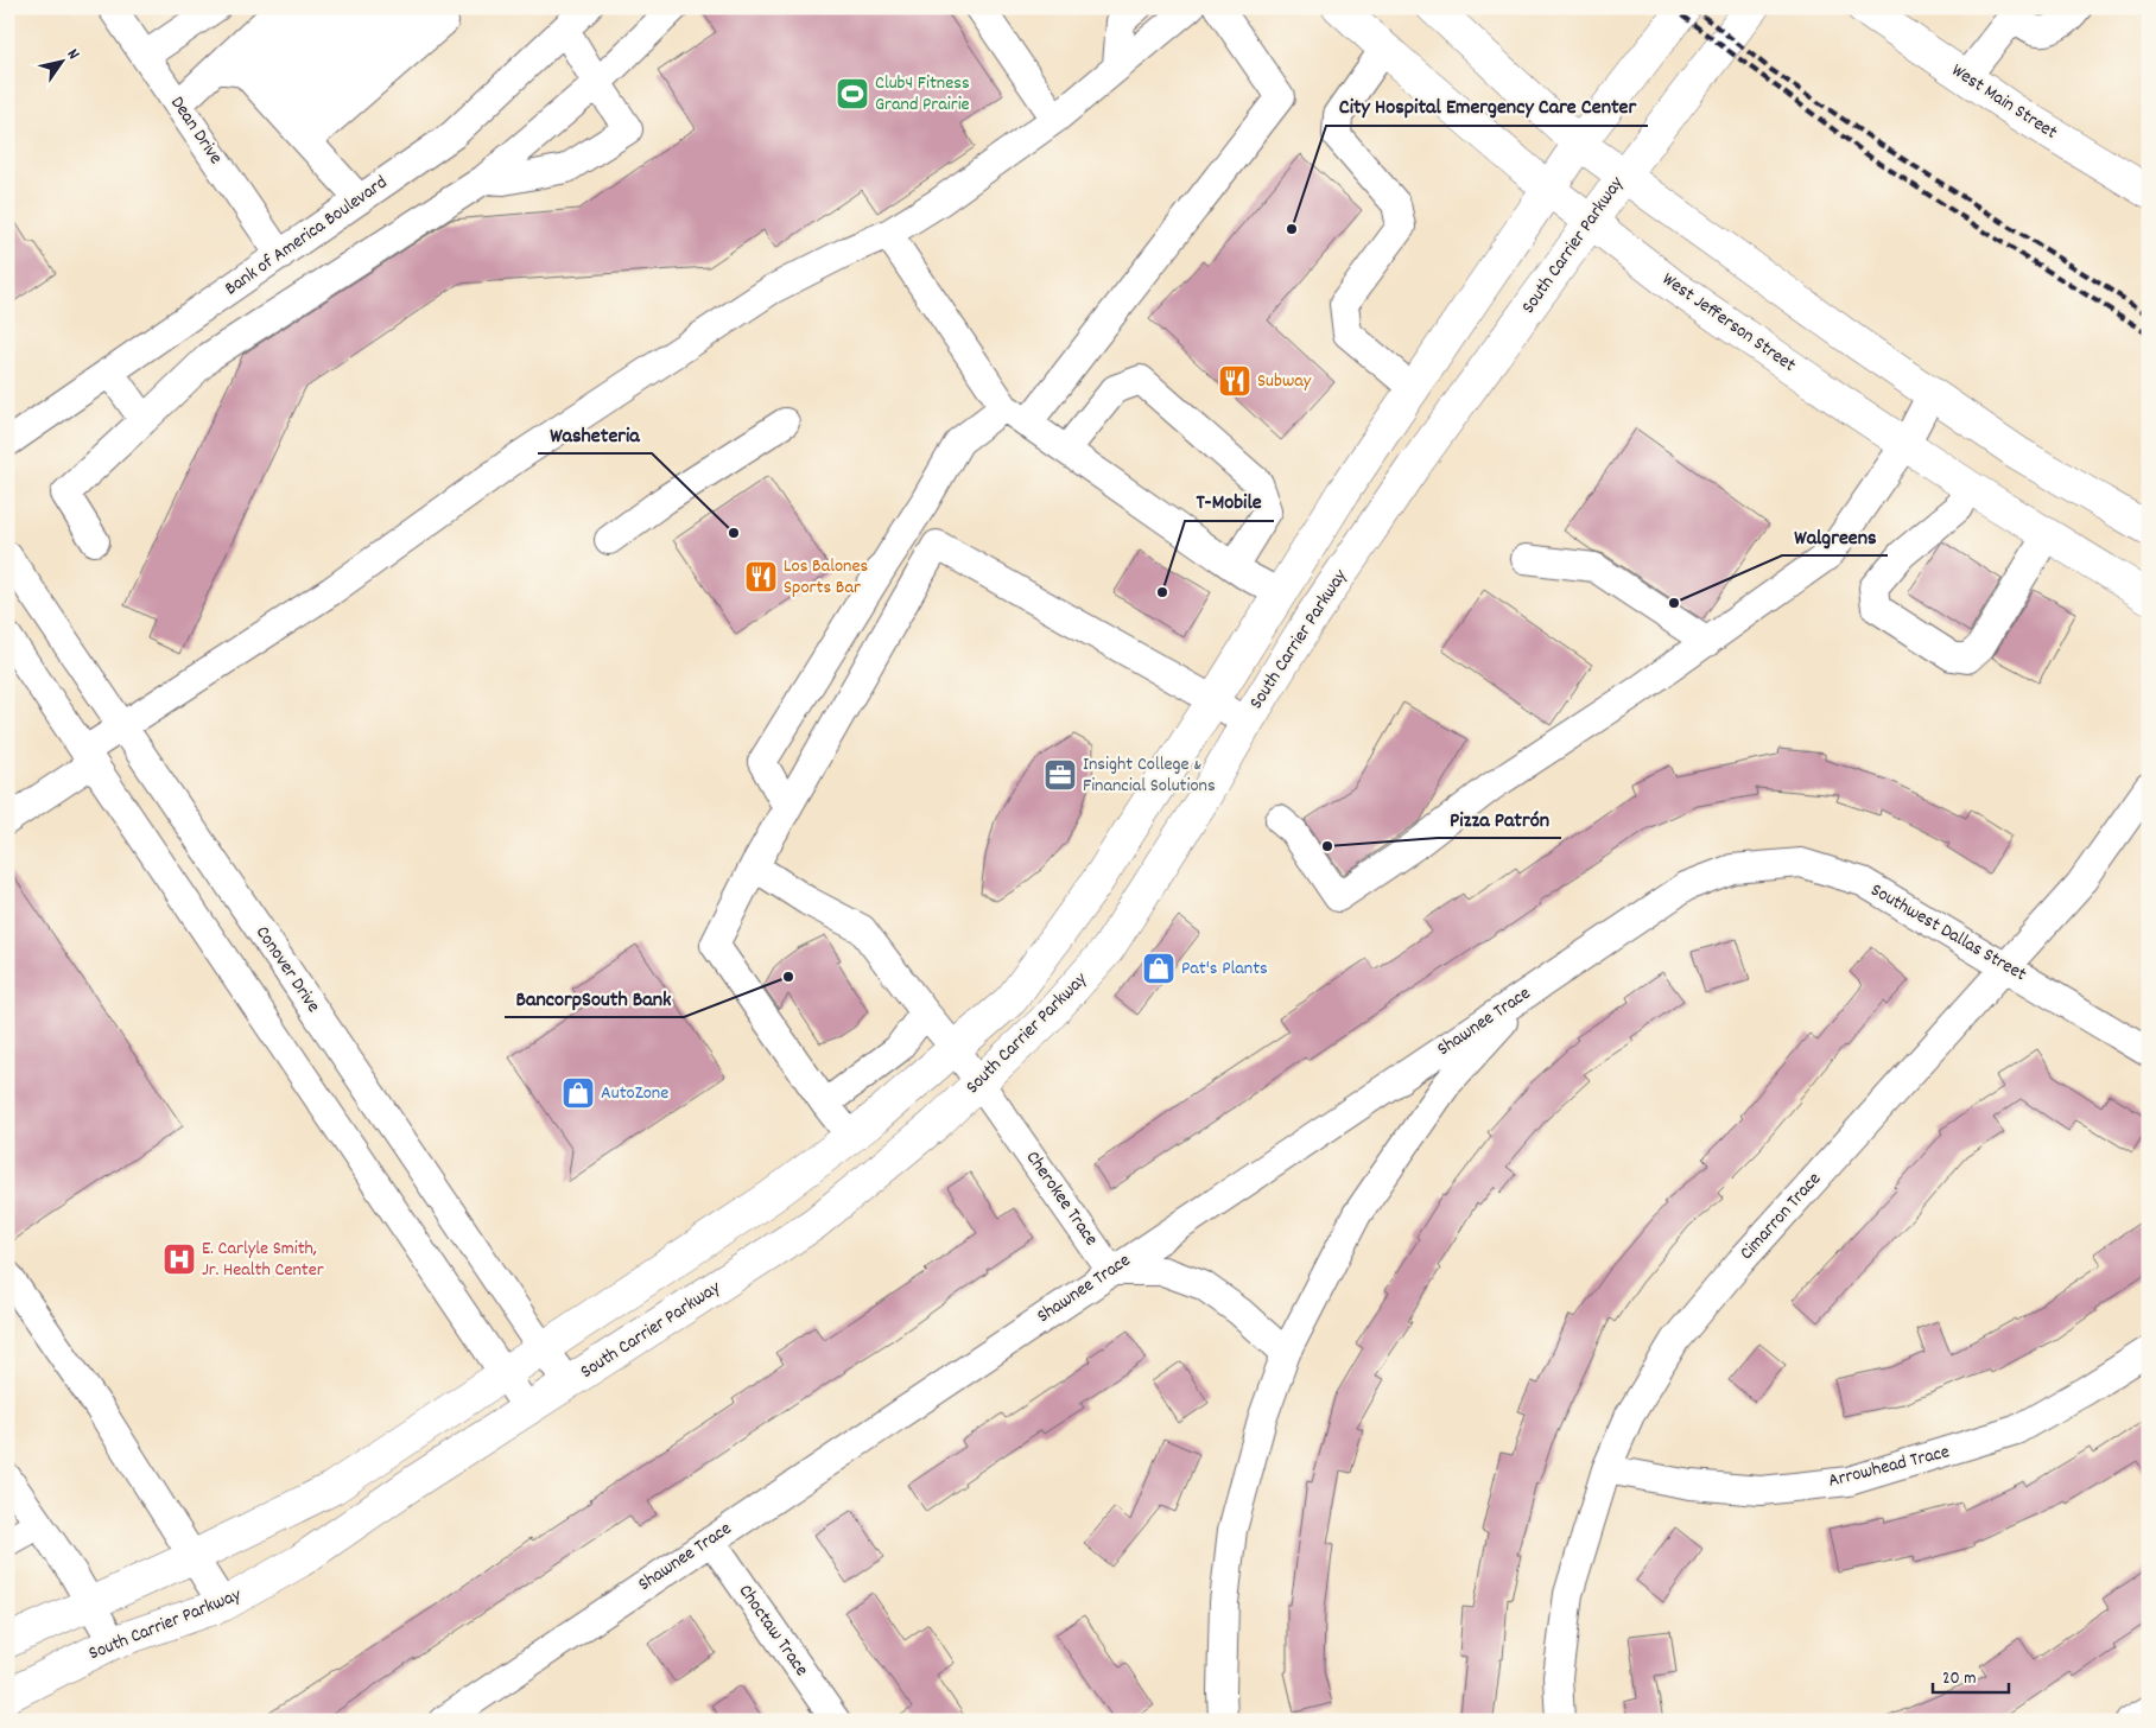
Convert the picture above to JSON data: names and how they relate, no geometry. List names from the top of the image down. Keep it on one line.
{"streets":{"main road":["West Main Street","South Carrier Parkway","West Jefferson Street"],"street":["Dean Drive","Bank of America Boulevard","Southwest Dallas Street","Conover Drive","Shawnee Trace","Cherokee Trace","Cimarron Trace","Arrowhead Trace","Choctaw Trace"]},"crossings":[["Dean Drive","Bank of America Boulevard"],["South Carrier Parkway","West Jefferson Street"],["South Carrier Parkway","Conover Drive"],["South Carrier Parkway","Cherokee Trace"],["Southwest Dallas Street","Shawnee Trace"],["Southwest Dallas Street","Cimarron Trace"],["Shawnee Trace","Cherokee Trace"],["Shawnee Trace","Choctaw Trace"],["Cimarron Trace","Arrowhead Trace"]],"places":{"sports":["Club4 Fitness Grand Prairie"],"other":["City Hospital Emergency Care Center","Washeteria","T-Mobile","Walgreens","Pizza Patrón","BancorpSouth Bank"],"restaurant":["Subway","Los Balones Sports Bar"],"office":["Insight College & Financial Solutions"],"shop":["Pat's Plants","AutoZone"],"hospital":["E. Carlyle Smith, Jr. Health Center"]},"scale_bar":"20 m","north":"top right"}
